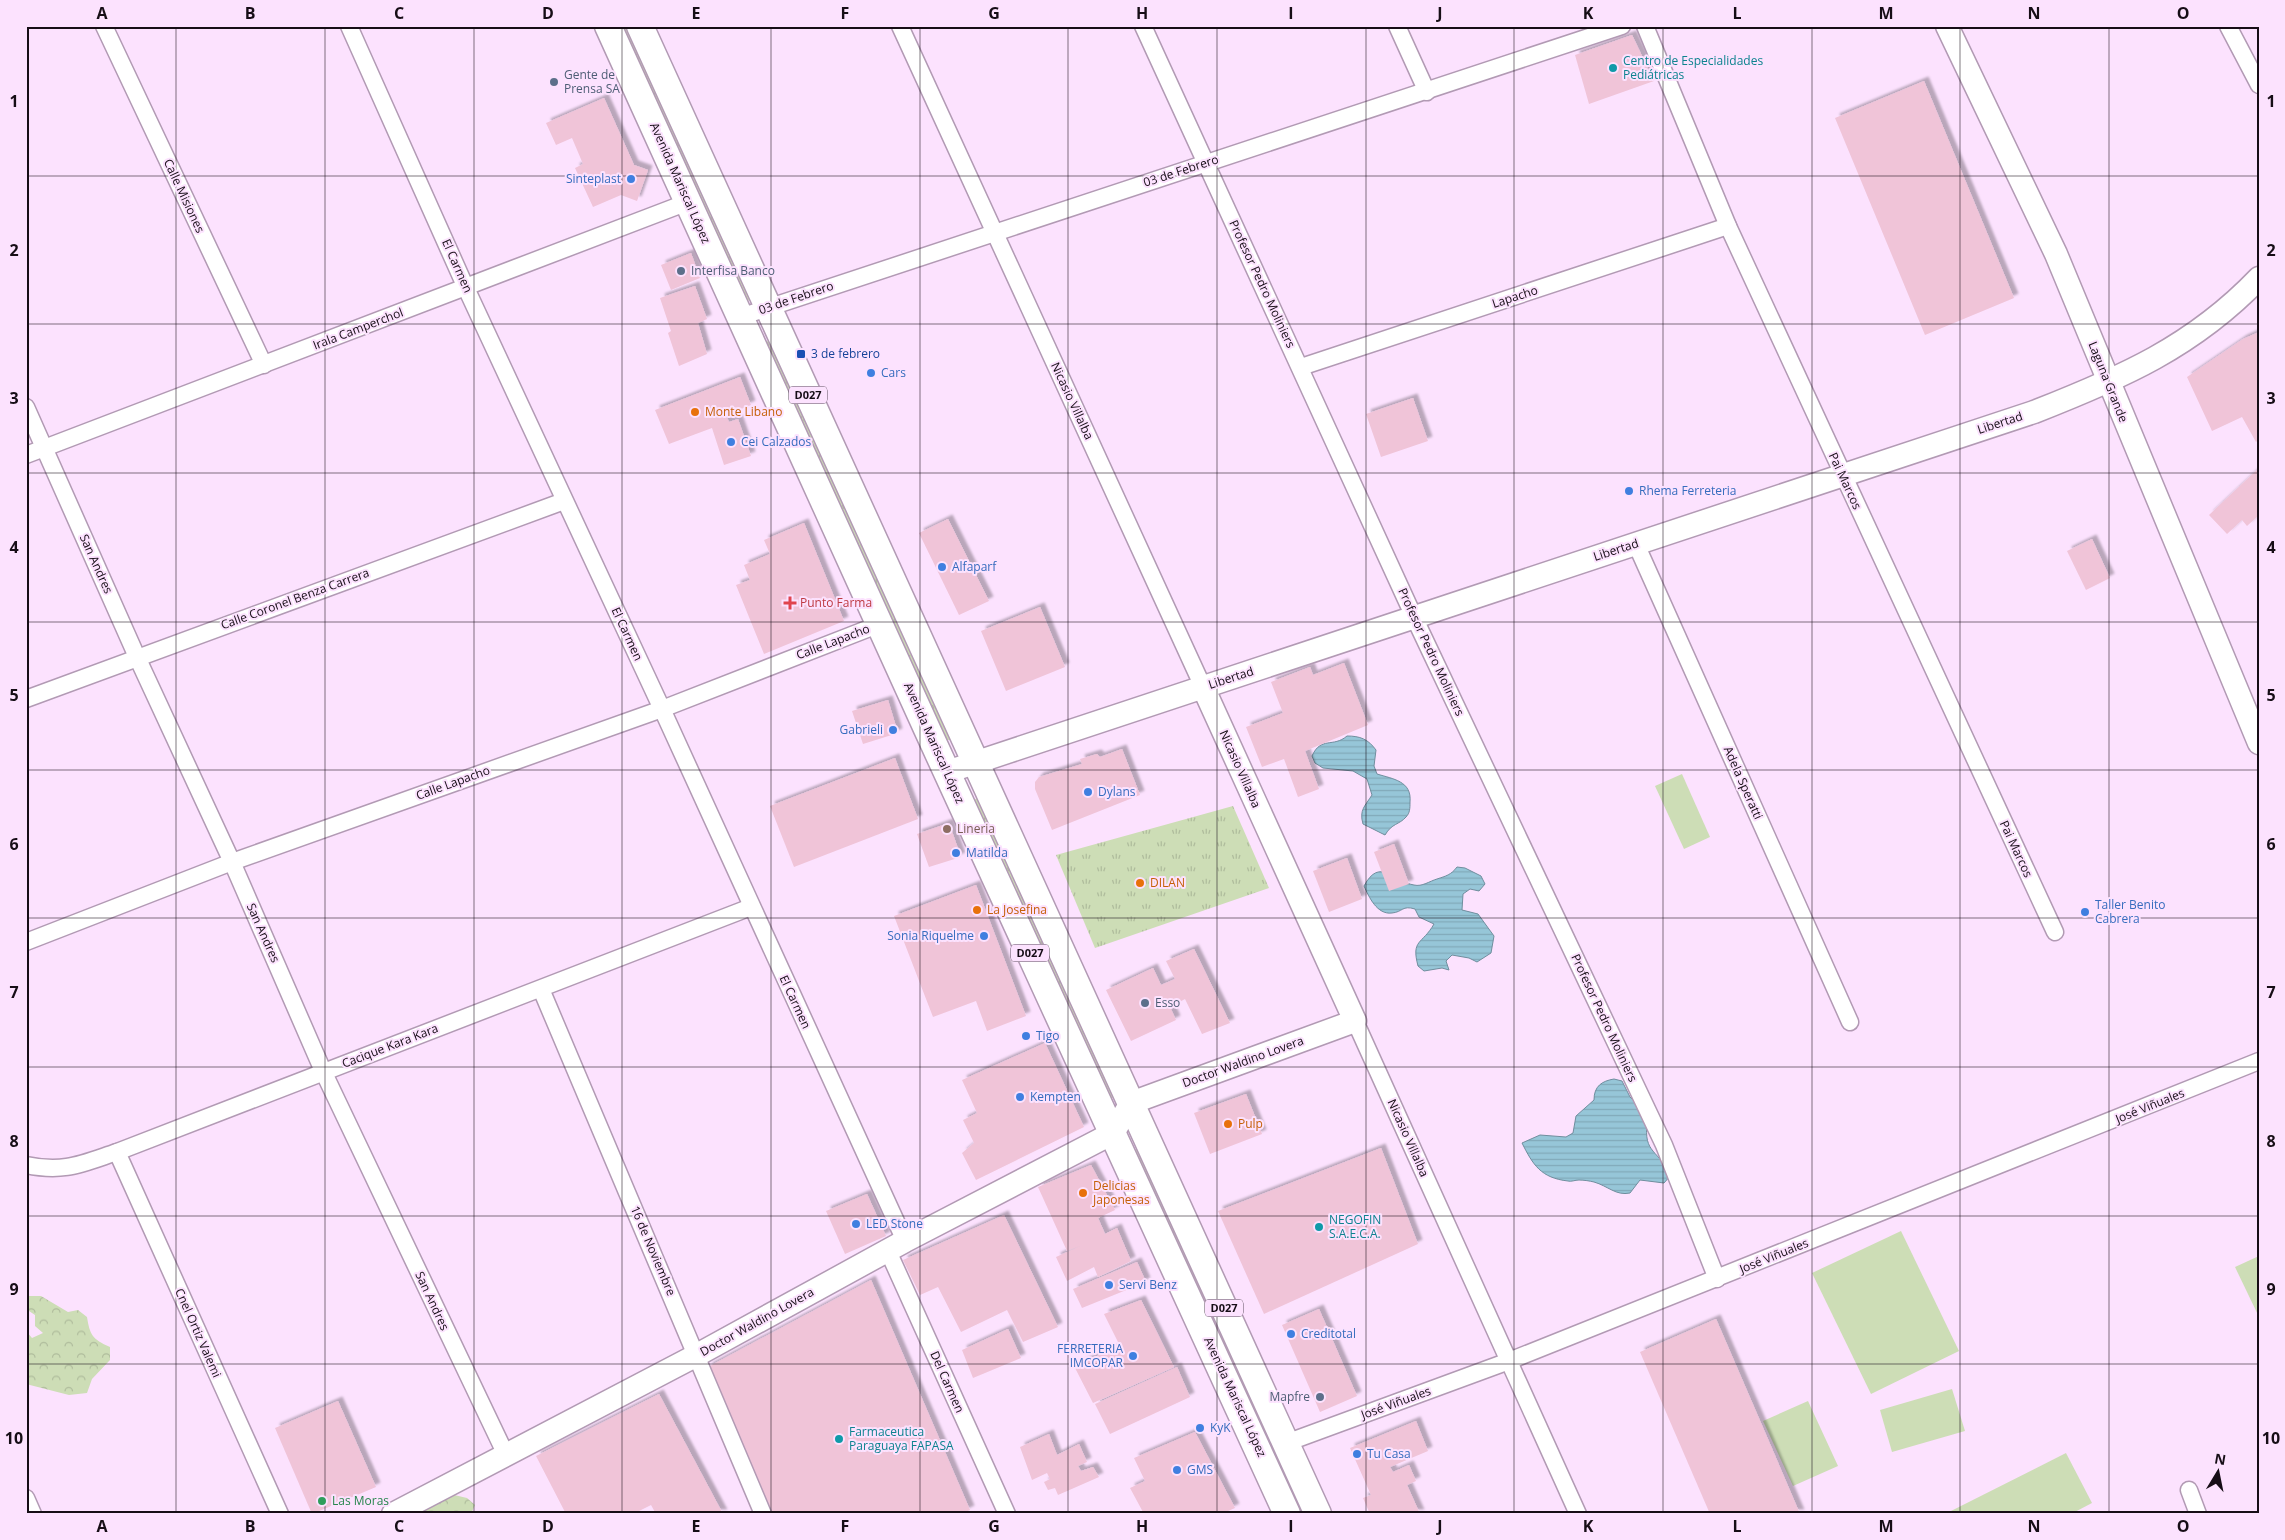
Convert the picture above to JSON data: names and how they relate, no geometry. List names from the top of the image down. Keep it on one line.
{"streets":{"highway":["Avenida Mariscal López","D027"],"main road":["Laguna Grande","Nicasio Villalba","Libertad","Doctor Waldino Lovera"],"street":["03 de Febrero","Calle Misiones","El Carmen","Profesor Pedro Moliniers","Lapacho","Irala Camperchol","Pai Marcos","San Andres","Calle Coronel Benza Carrera","Calle Lapacho","Adela Speratti","Cacique Kara Kara","José Viñuales","16 de Noviembre","Cnel Ortiz Valemi","Del Carmen"]},"crossings":[["03 de Febrero","Avenida Mariscal López"],["03 de Febrero","Profesor Pedro Moliniers"],["03 de Febrero","D027"],["03 de Febrero","Nicasio Villalba"],["Avenida Mariscal López","Irala Camperchol"],["Avenida Mariscal López","Libertad"],["Avenida Mariscal López","Calle Lapacho"],["Avenida Mariscal López","Doctor Waldino Lovera"],["Calle Misiones","Irala Camperchol"],["El Carmen","Irala Camperchol"],["El Carmen","Calle Coronel Benza Carrera"],["El Carmen","Calle Lapacho"],["El Carmen","Cacique Kara Kara"],["El Carmen","Doctor Waldino Lovera"],["El Carmen","Del Carmen"],["Profesor Pedro Moliniers","Lapacho"],["Profesor Pedro Moliniers","Libertad"],["Profesor Pedro Moliniers","José Viñuales"],["Lapacho","Pai Marcos"],["Irala Camperchol","San Andres"],["Laguna Grande","Libertad"],["D027","Libertad"],["D027","Doctor Waldino Lovera"],["D027","José Viñuales"],["Nicasio Villalba","Libertad"],["Nicasio Villalba","Doctor Waldino Lovera"],["Nicasio Villalba","José Viñuales"],["Libertad","Pai Marcos"],["Libertad","Adela Speratti"],["San Andres","Calle Coronel Benza Carrera"],["San Andres","Calle Lapacho"],["San Andres","Cacique Kara Kara"],["San Andres","Doctor Waldino Lovera"],["Cacique Kara Kara","16 de Noviembre"],["Cacique Kara Kara","Cnel Ortiz Valemi"],["Doctor Waldino Lovera","16 de Noviembre"],["Doctor Waldino Lovera","Del Carmen"]],"places":{"other":["Centro de Especialidades Pediátricas","Gente de Prensa SA","Sinteplast","Interfisa Banco","Cars","Monte Libano","Cei Calzados","Rhema Ferreteria","Alfaparf","Gabrieli","Dylans","Lineria","Matilda","DILAN","La Josefina","Taller Benito Cabrera","Sonia Riquelme","Esso","Tigo","Kempten","Pulp","Delicias Japonesas","LED Stone","NEGOFIN S.A.E.C.A.","Servi Benz","Creditotal","FERRETERIA IMCOPAR","Mapfre","KyK","Farmaceutica Paraguaya FAPASA","Tu Casa","GMS","Las Moras"],"transit":["3 de febrero"],"health":["Punto Farma"]},"north":"top","grid":{"columns":["A","B","C","D","E","F","G","H","I","J","K","L","M","N","O"],"rows":["1","2","3","4","5","6","7","8","9","10"]}}
